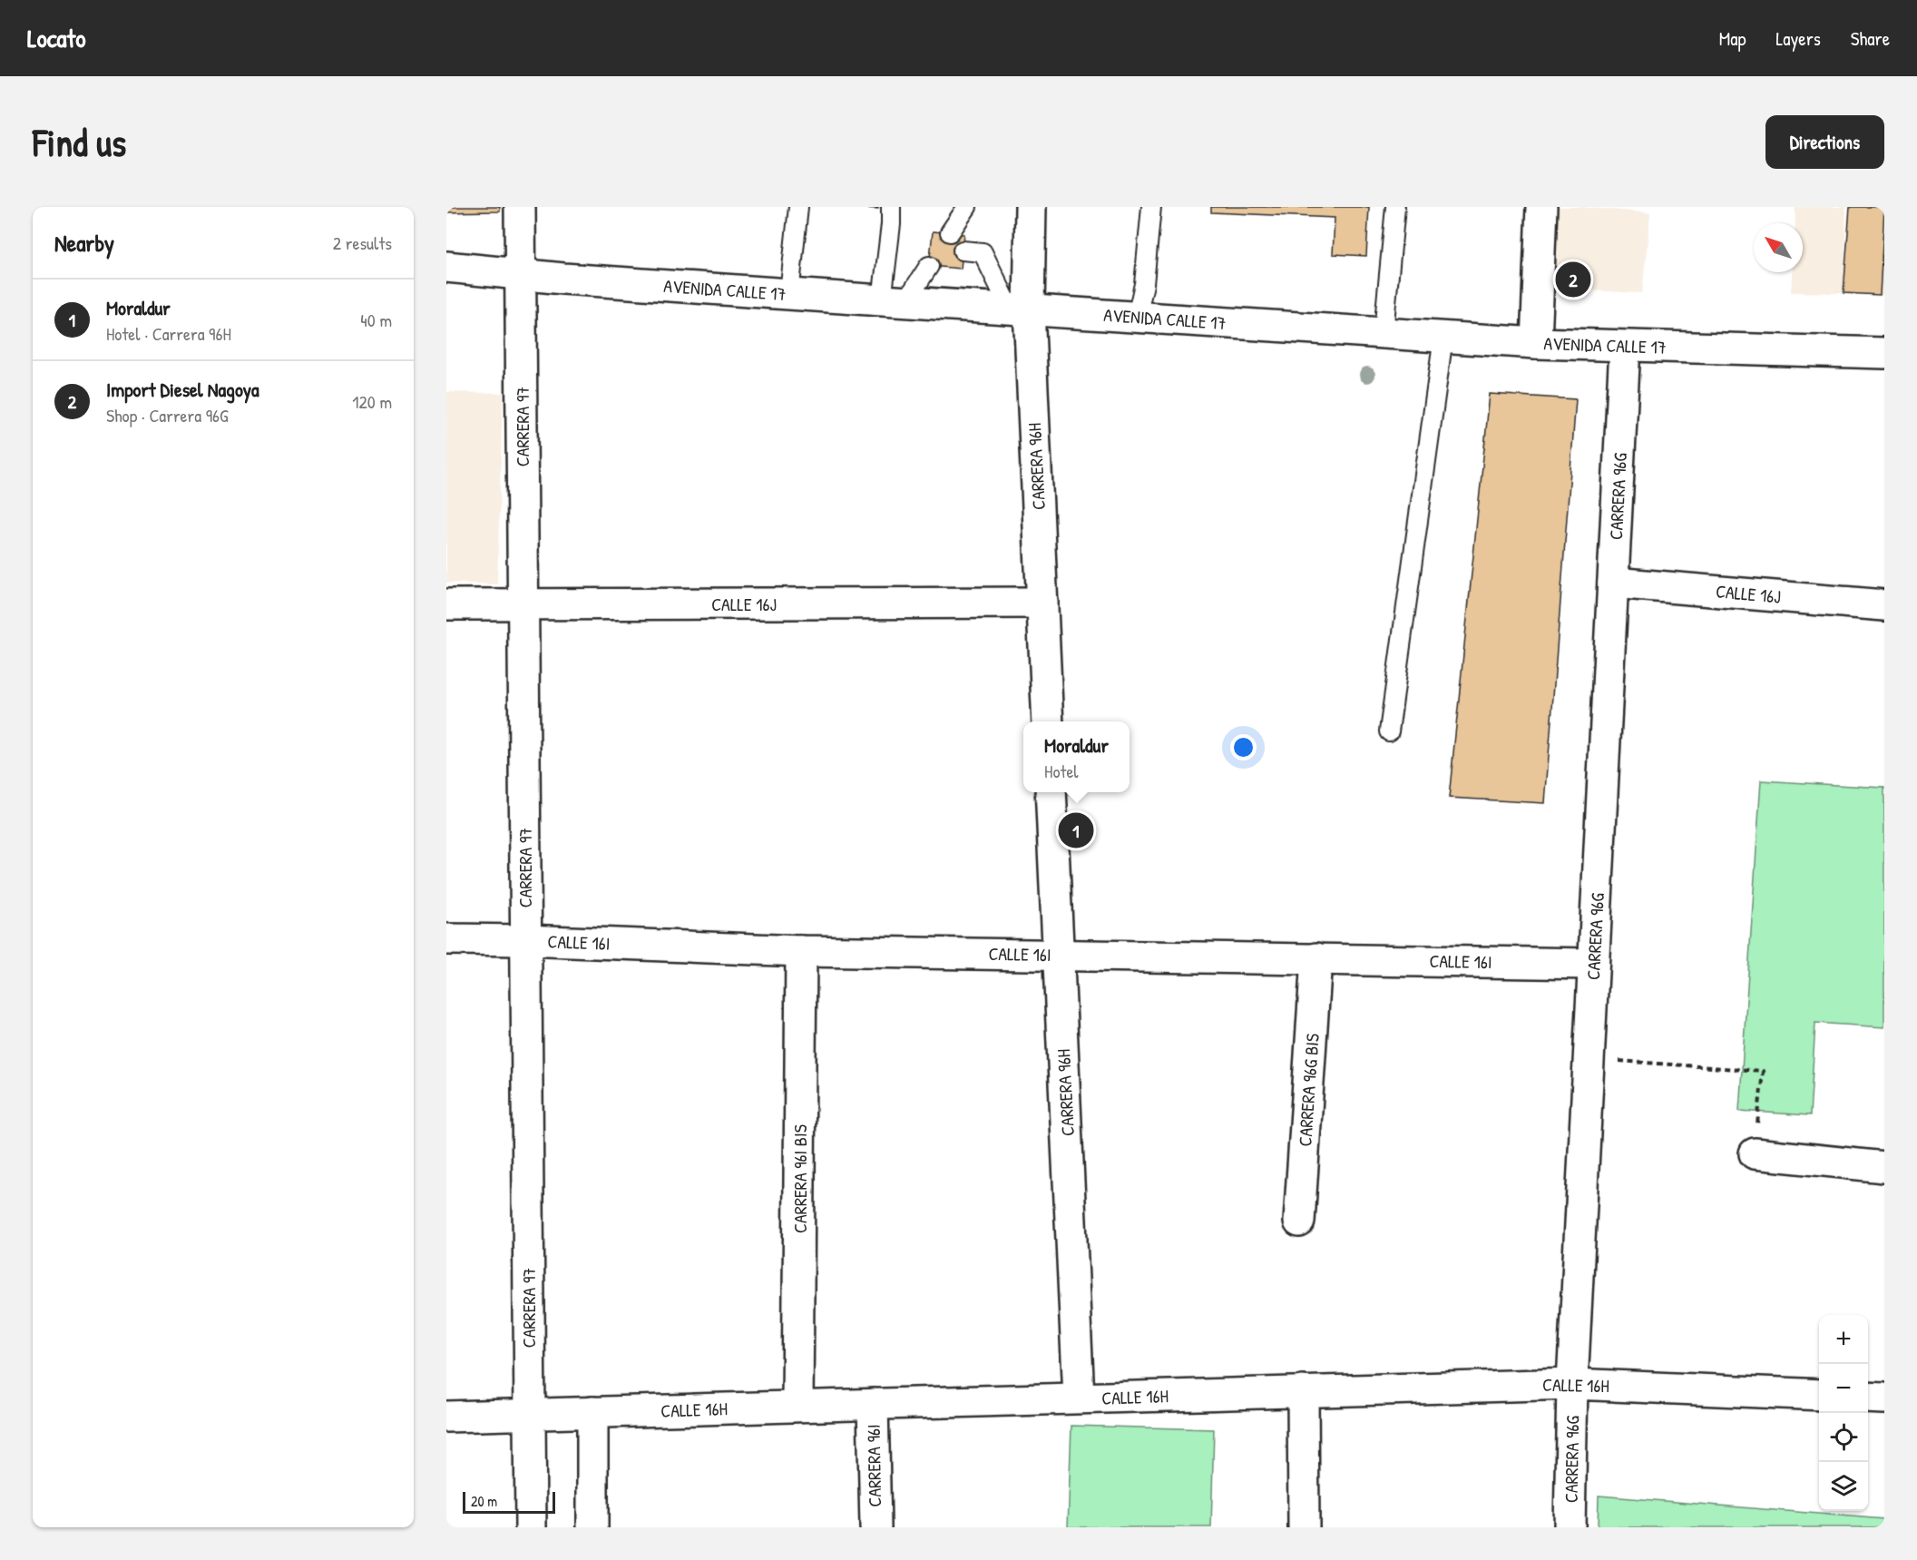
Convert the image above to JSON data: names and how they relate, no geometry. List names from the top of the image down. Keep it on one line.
{"streets":{"street":["AVENIDA CALLE 17","CARRERA 97","CARRERA 96H","CARRERA 96G","CALLE 16J","CALLE 16I","CARRERA 96G BIS","CARRERA 96I BIS","CALLE 16H","CARRERA 96I"]},"crossings":[["AVENIDA CALLE 17","CARRERA 97"],["AVENIDA CALLE 17","CARRERA 96H"],["AVENIDA CALLE 17","CARRERA 96G"],["CARRERA 97","CALLE 16J"],["CARRERA 97","CALLE 16I"],["CARRERA 97","CALLE 16H"],["CARRERA 96H","CALLE 16J"],["CARRERA 96H","CALLE 16I"],["CARRERA 96H","CALLE 16H"],["CARRERA 96G","CALLE 16J"],["CARRERA 96G","CALLE 16I"],["CARRERA 96G","CALLE 16H"],["CALLE 16I","CARRERA 96G BIS"],["CALLE 16I","CARRERA 96I BIS"],["CARRERA 96I BIS","CALLE 16H"],["CALLE 16H","CARRERA 96I"]],"scale_bar":"20 m","north":"top left","page":{"header":"Locato","nav":["Map","Layers","Share"],"buttons":"Directions","title":"Find us","heading":["Nearby","2 results"],"pins":["2","1"],"list":[{"mark":"1","name":"Moraldur","note":"Hotel · Carrera 96H","value":"40 m"},{"mark":"2","name":"Import Diesel Nagoya","note":"Shop · Carrera 96G","value":"120 m"}],"popup":["Moraldur","Hotel"],"map_buttons":["+","−"],"scale":"20 m"}}
